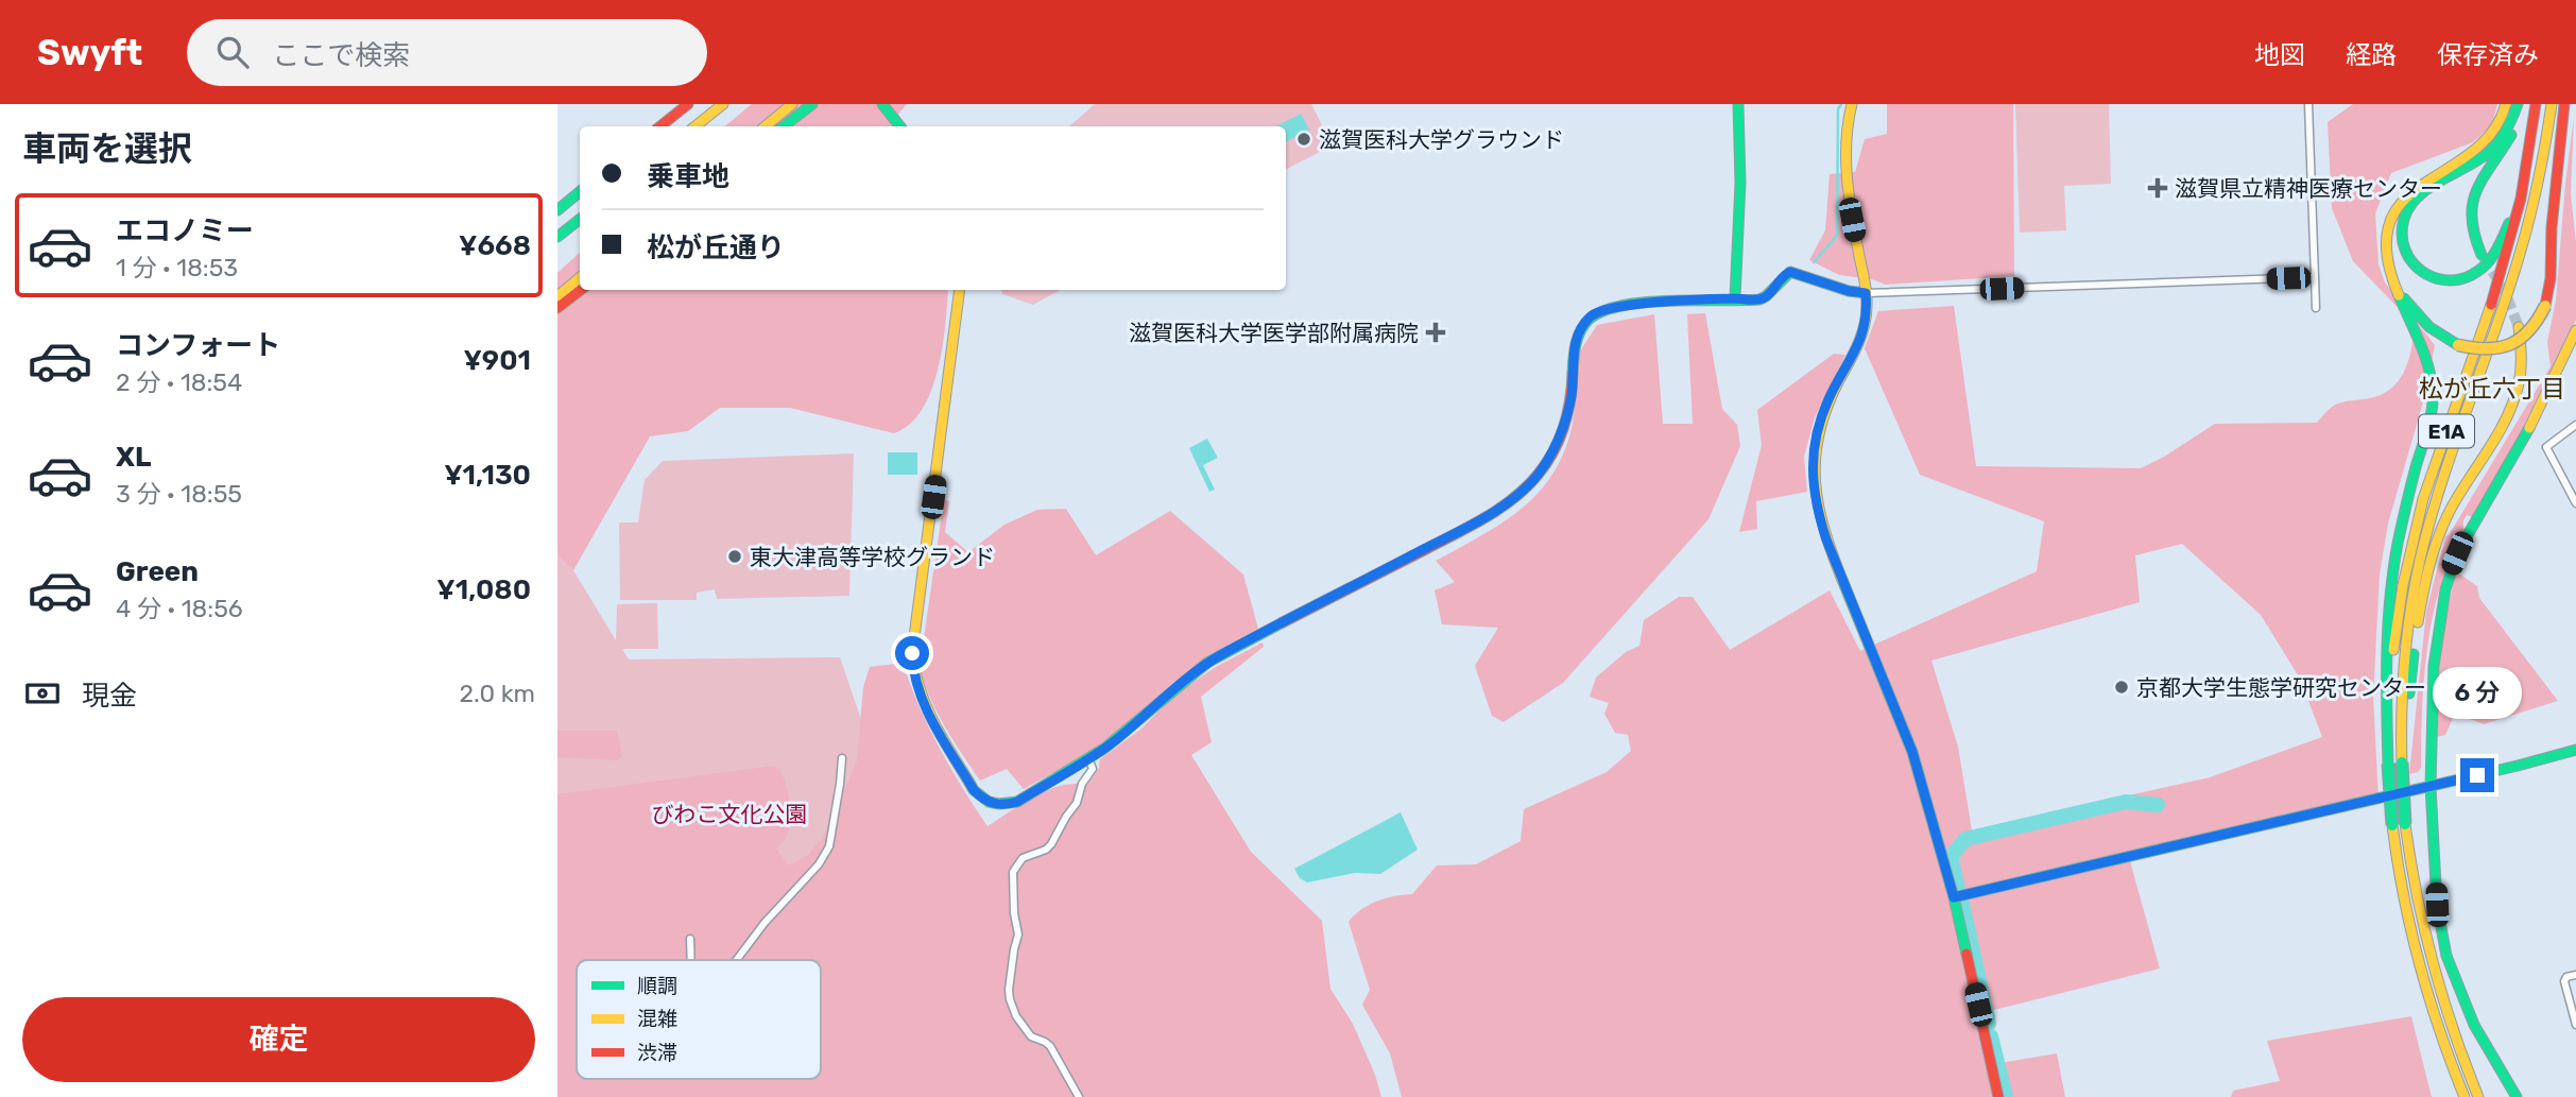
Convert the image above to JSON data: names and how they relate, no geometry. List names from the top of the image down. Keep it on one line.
{"streets":{"main road":["E1A"]},"districts":["松が丘六丁目"],"parks":["びわこ文化公園"],"places":{"other":["滋賀医科大学グラウンド","東大津高等学校グランド","京都大学生態学研究センター"],"health":["滋賀県立精神医療センター","滋賀医科大学医学部附属病院"]},"legend":["順調","混雑","渋滞"],"page":{"header":"Swyft","search":"ここで検索","nav":["地図","経路","保存済み"],"heading":"車両を選択","banner":["乗車地","松が丘通り"],"list":[{"name":"エコノミー","note":"1 分 · 18:53","value":"¥668"},{"name":"コンフォート","note":"2 分 · 18:54","value":"¥901"},{"name":"XL","note":"3 分 · 18:55","value":"¥1,130"},{"name":"Green","note":"4 分 · 18:56","value":"¥1,080"}],"pay":["現金","2.0 km"],"bubble":"6 分","buttons":"確定"}}
